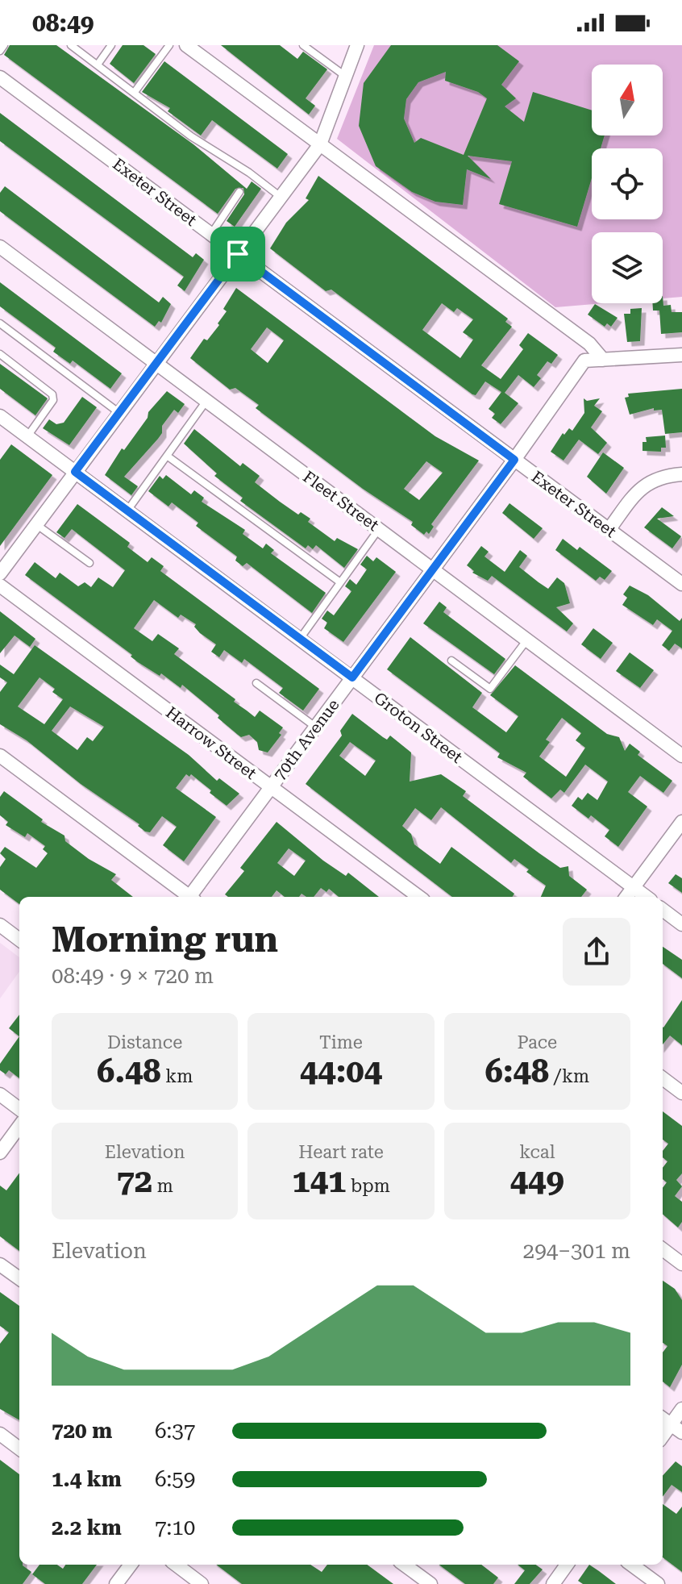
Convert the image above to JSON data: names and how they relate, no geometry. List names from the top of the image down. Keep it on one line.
{"streets":{"street":["Exeter Street","Fleet Street","Groton Street","70th Avenue","Harrow Street"]},"crossings":[["Exeter Street","70th Avenue"],["Fleet Street","70th Avenue"],["Groton Street","70th Avenue"],["70th Avenue","Harrow Street"]],"north":"top","page":{"status":"08:49","heading":["Morning run","08:49 · 9 × 720 m"],"stats":[["Distance","6.48 km"],["Time","44:04"],["Pace","6:48 /km"],["Elevation","72 m"],["Heart rate","141 bpm"],["kcal","449"]],"chart":["Elevation","294–301 m"],"list":[{"name":"720 m","note":"6:37"},{"name":"1.4 km","note":"6:59"},{"name":"2.2 km","note":"7:10"}]}}
